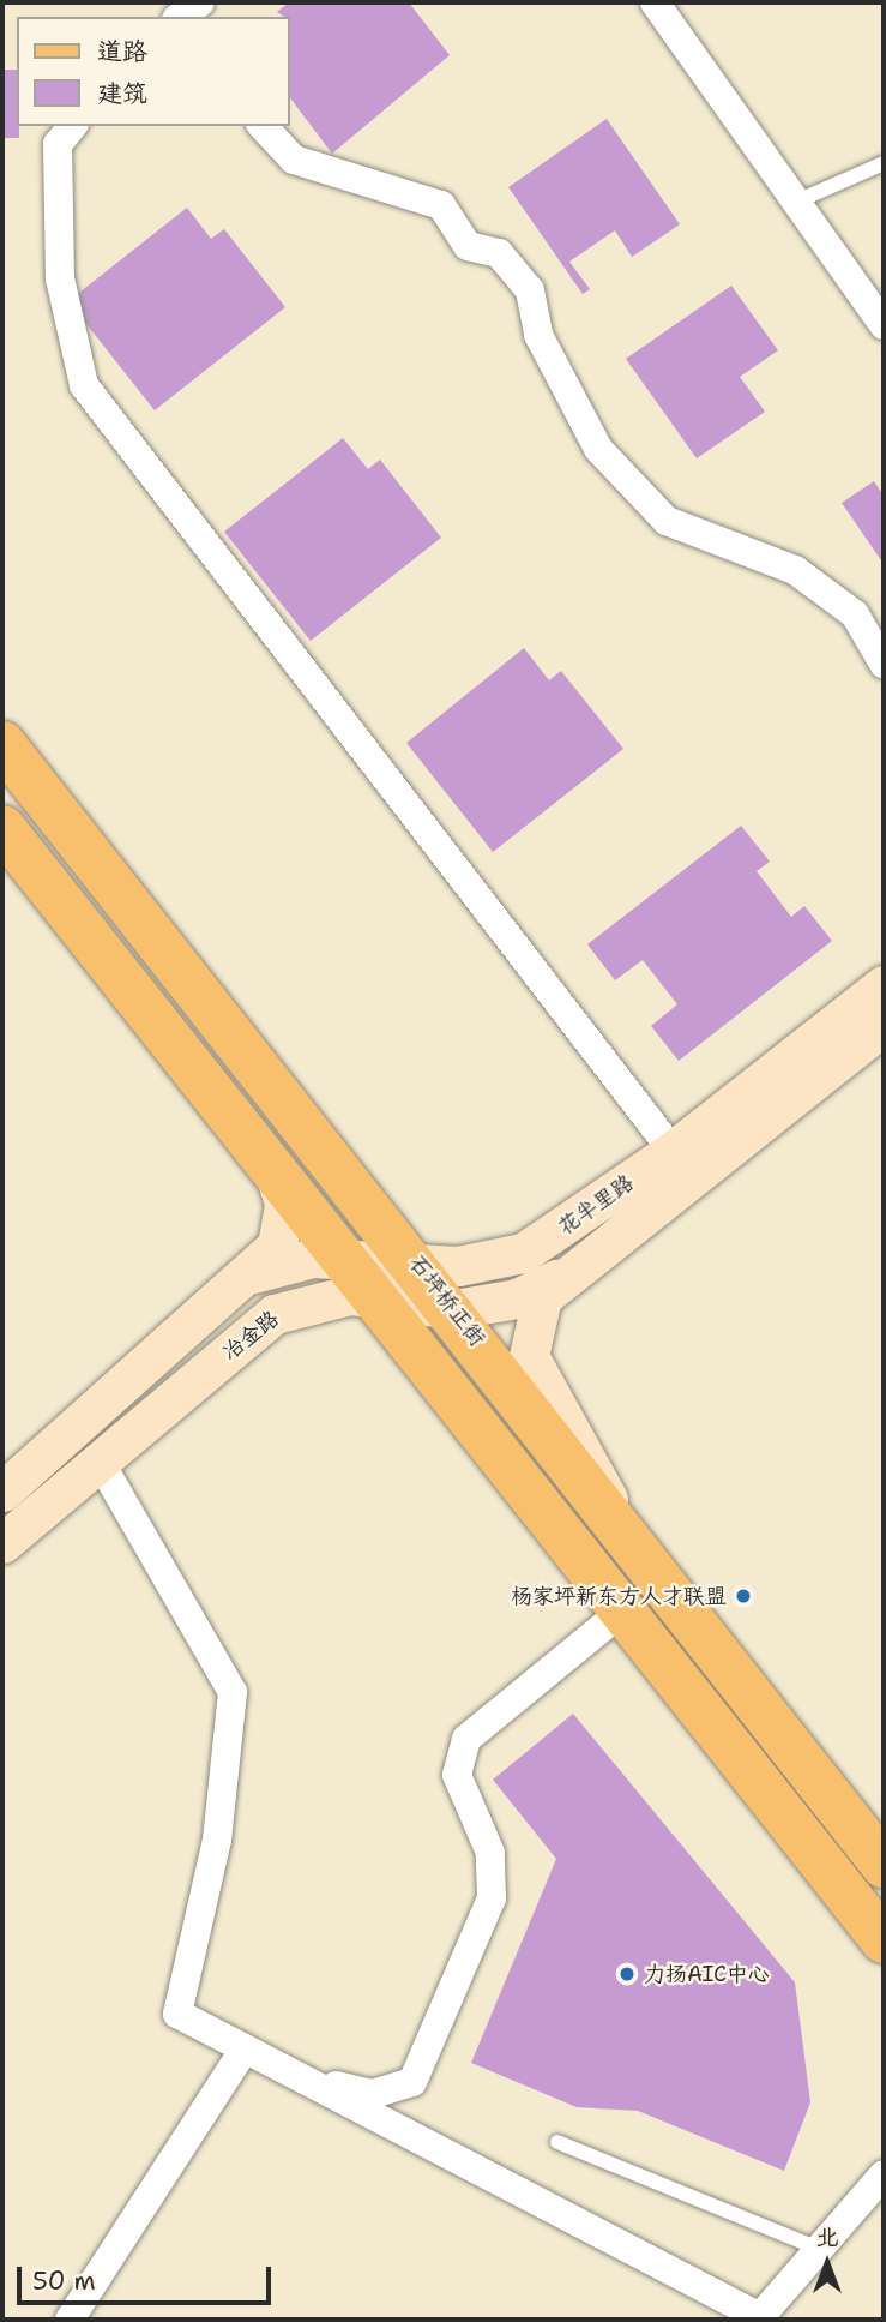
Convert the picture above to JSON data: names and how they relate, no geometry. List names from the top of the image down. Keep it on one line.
{"streets":{"main road":["花半里路","石坪桥正街","冶金路"]},"crossings":[["花半里路","石坪桥正街"],["花半里路","冶金路"],["石坪桥正街","冶金路"]],"places":["杨家坪新东方人才联盟","力扬AIC中心"],"legend":["道路","建筑"],"scale_bar":"50 m","north":"top"}
